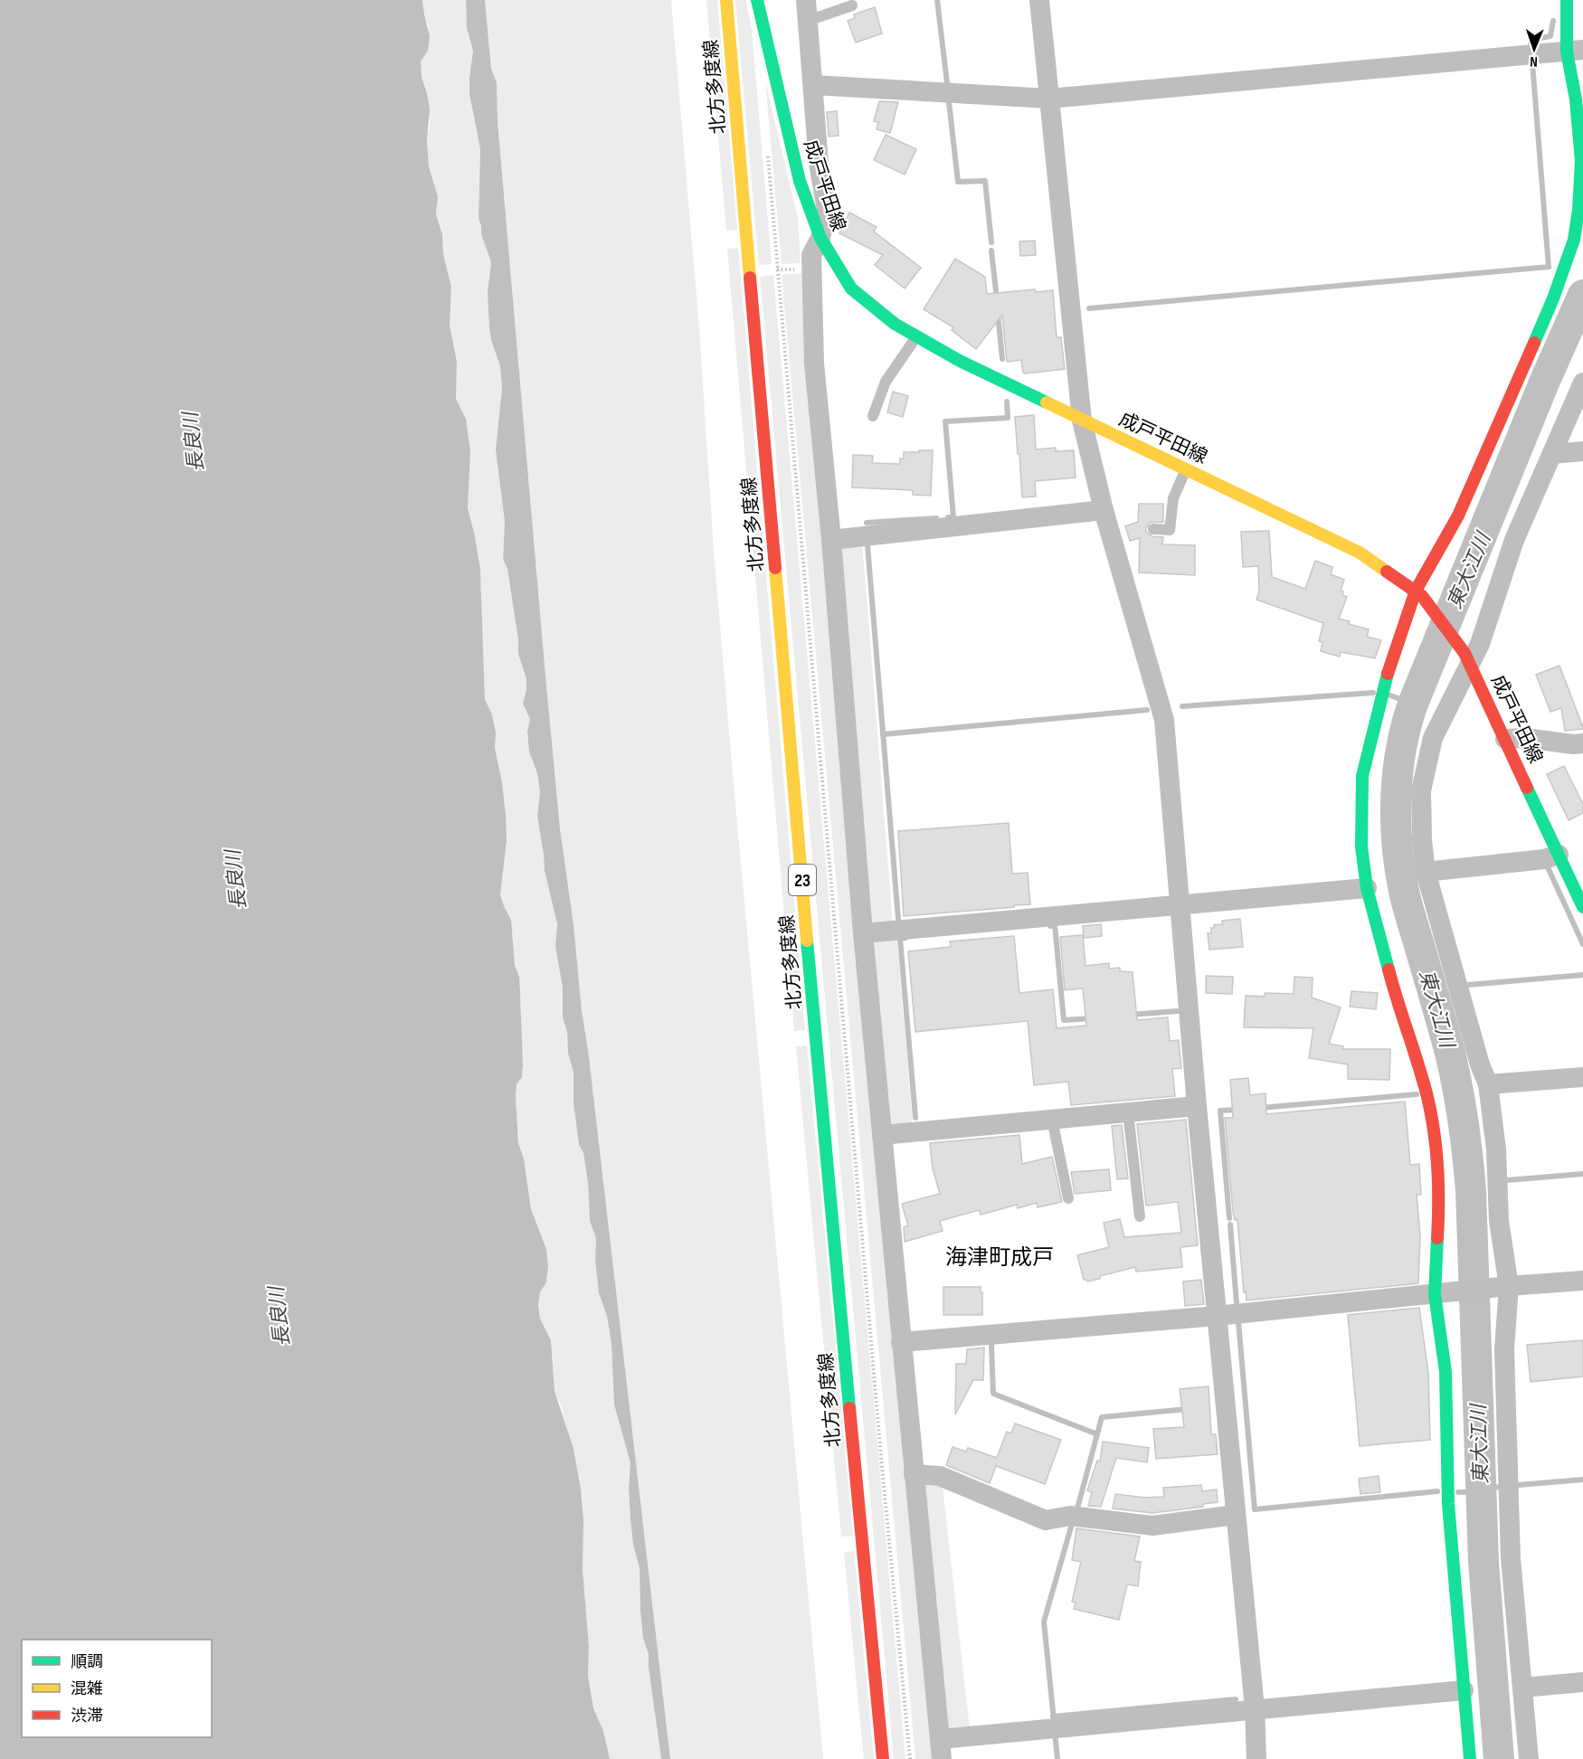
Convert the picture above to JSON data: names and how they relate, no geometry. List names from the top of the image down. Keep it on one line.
{"streets":{"main road":["北方多度線","成戸平田線","23"]},"districts":["海津町成戸"],"water":["長良川","東大江川"],"legend":["順調","混雑","渋滞"],"north":"bottom"}
